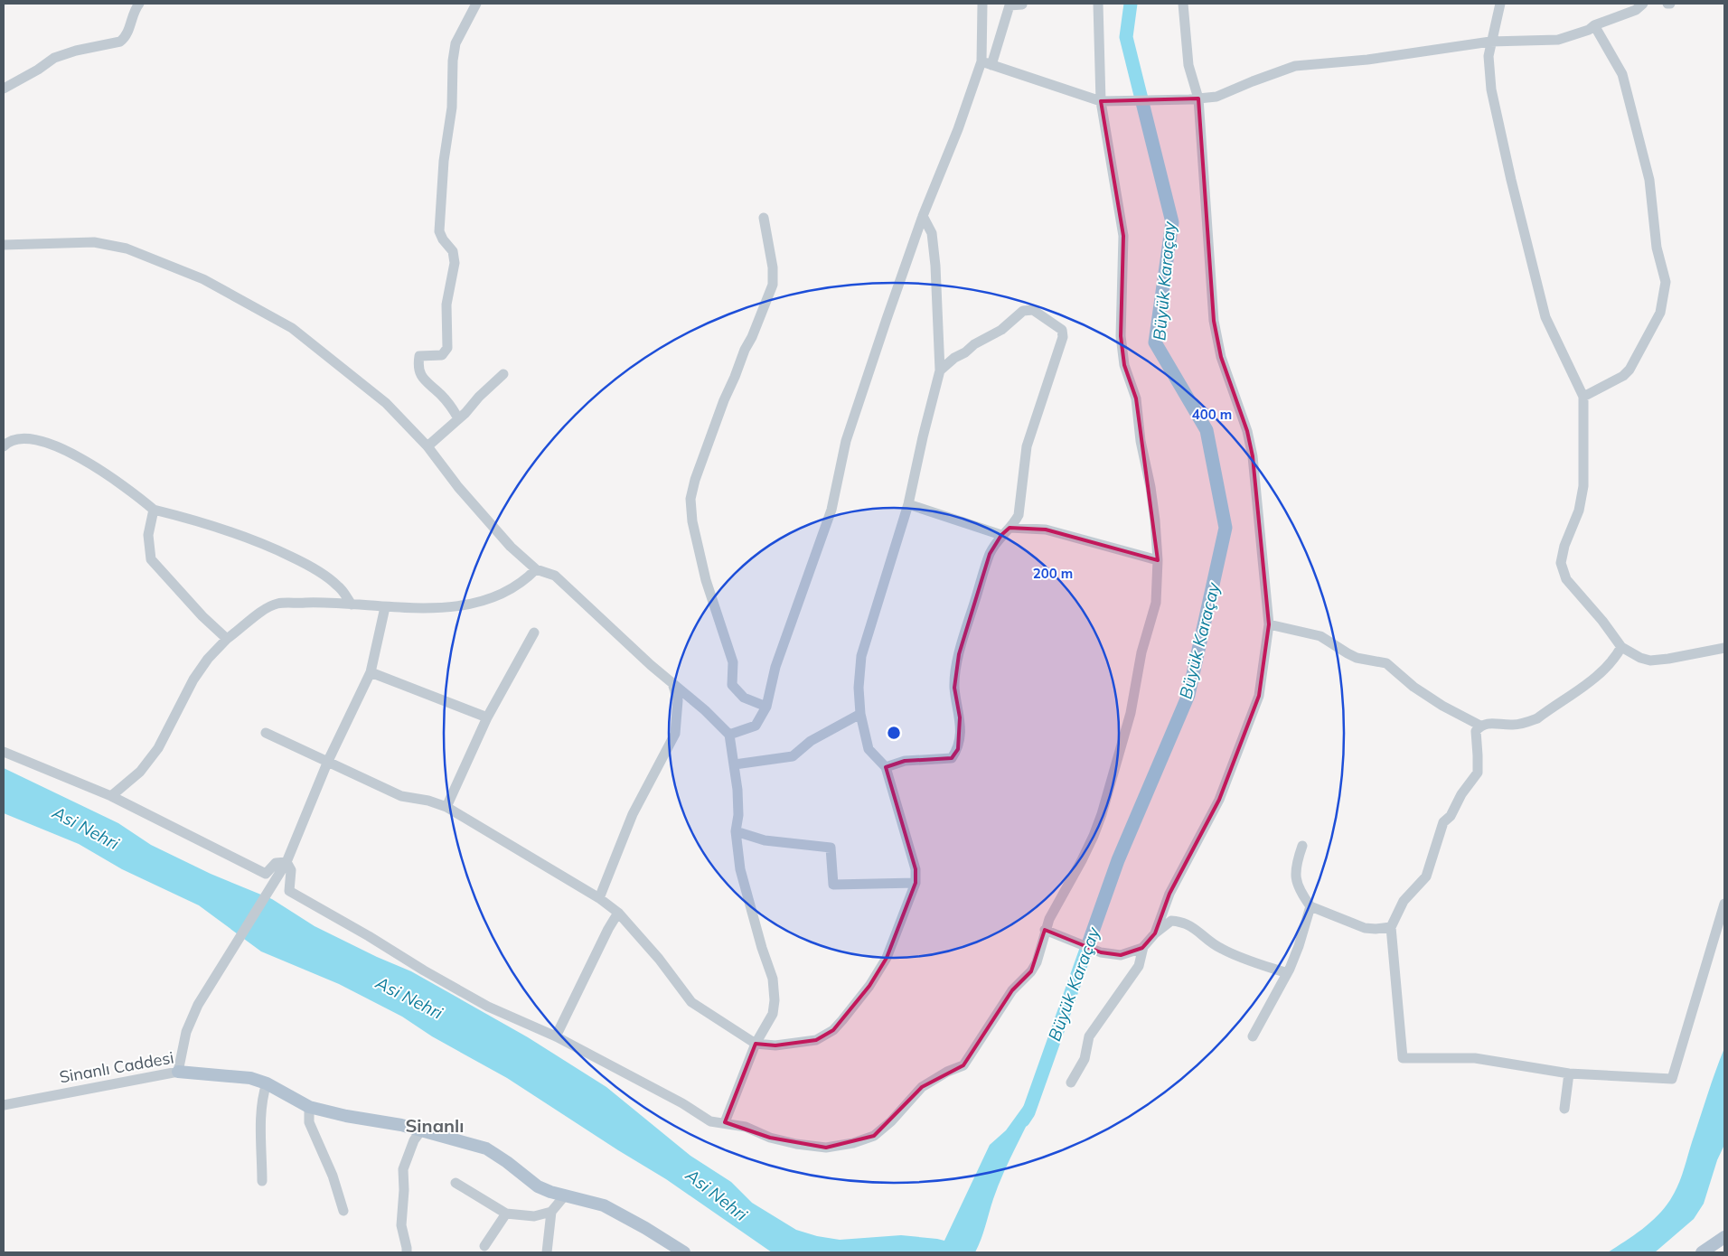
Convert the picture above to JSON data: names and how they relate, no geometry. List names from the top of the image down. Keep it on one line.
{"streets":{"main road":["Sinanlı Caddesi"]},"districts":["Sinanlı"],"water":["Büyük Karaçay","Asi Nehri"],"rings":["400 m","200 m"]}
